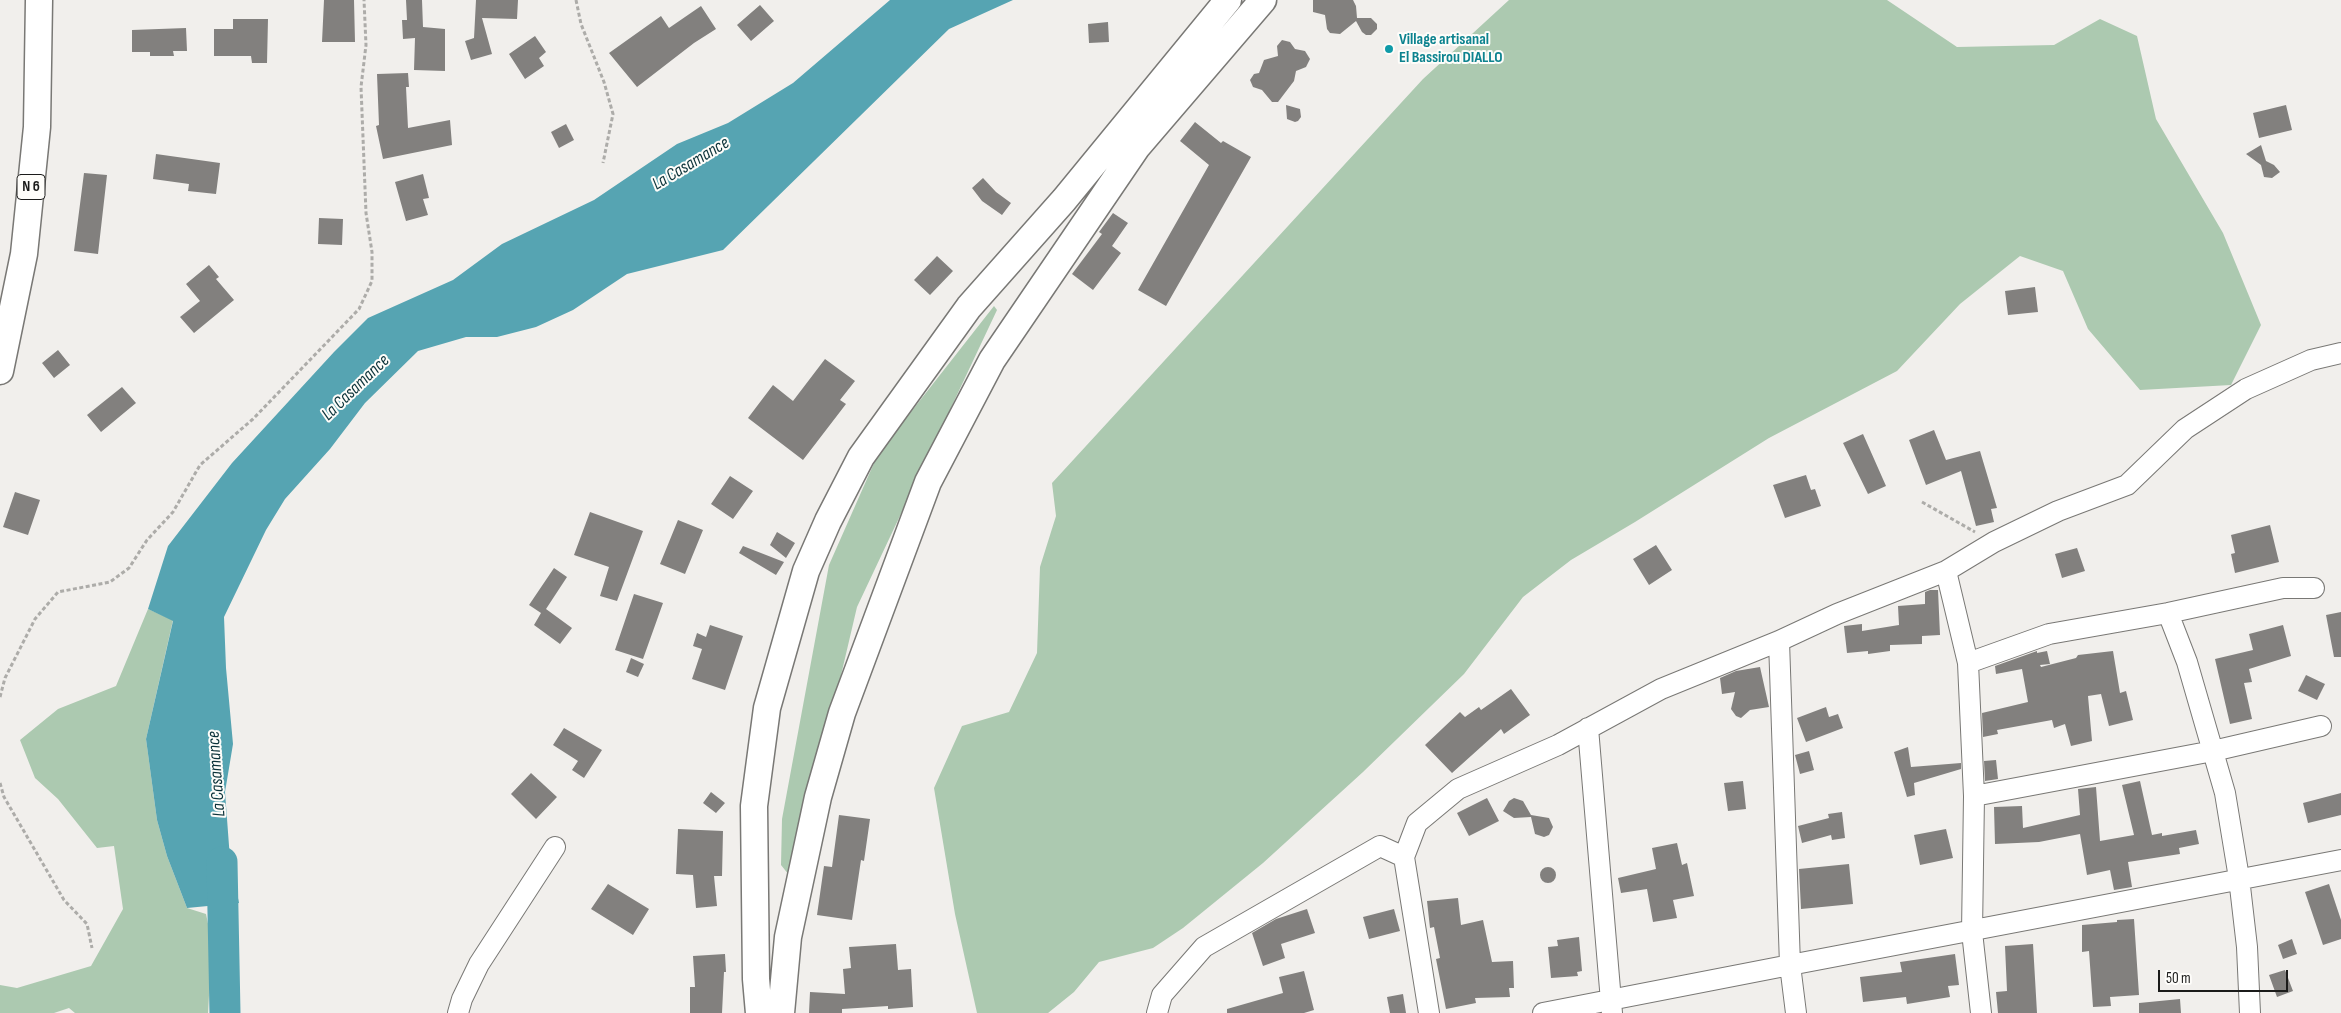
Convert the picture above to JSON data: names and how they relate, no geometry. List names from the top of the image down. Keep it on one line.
{"streets":{"main road":["N 6"]},"water":["La Casamance"],"places":["Village artisanal El Bassirou DIALLO"],"scale_bar":"50 m"}
